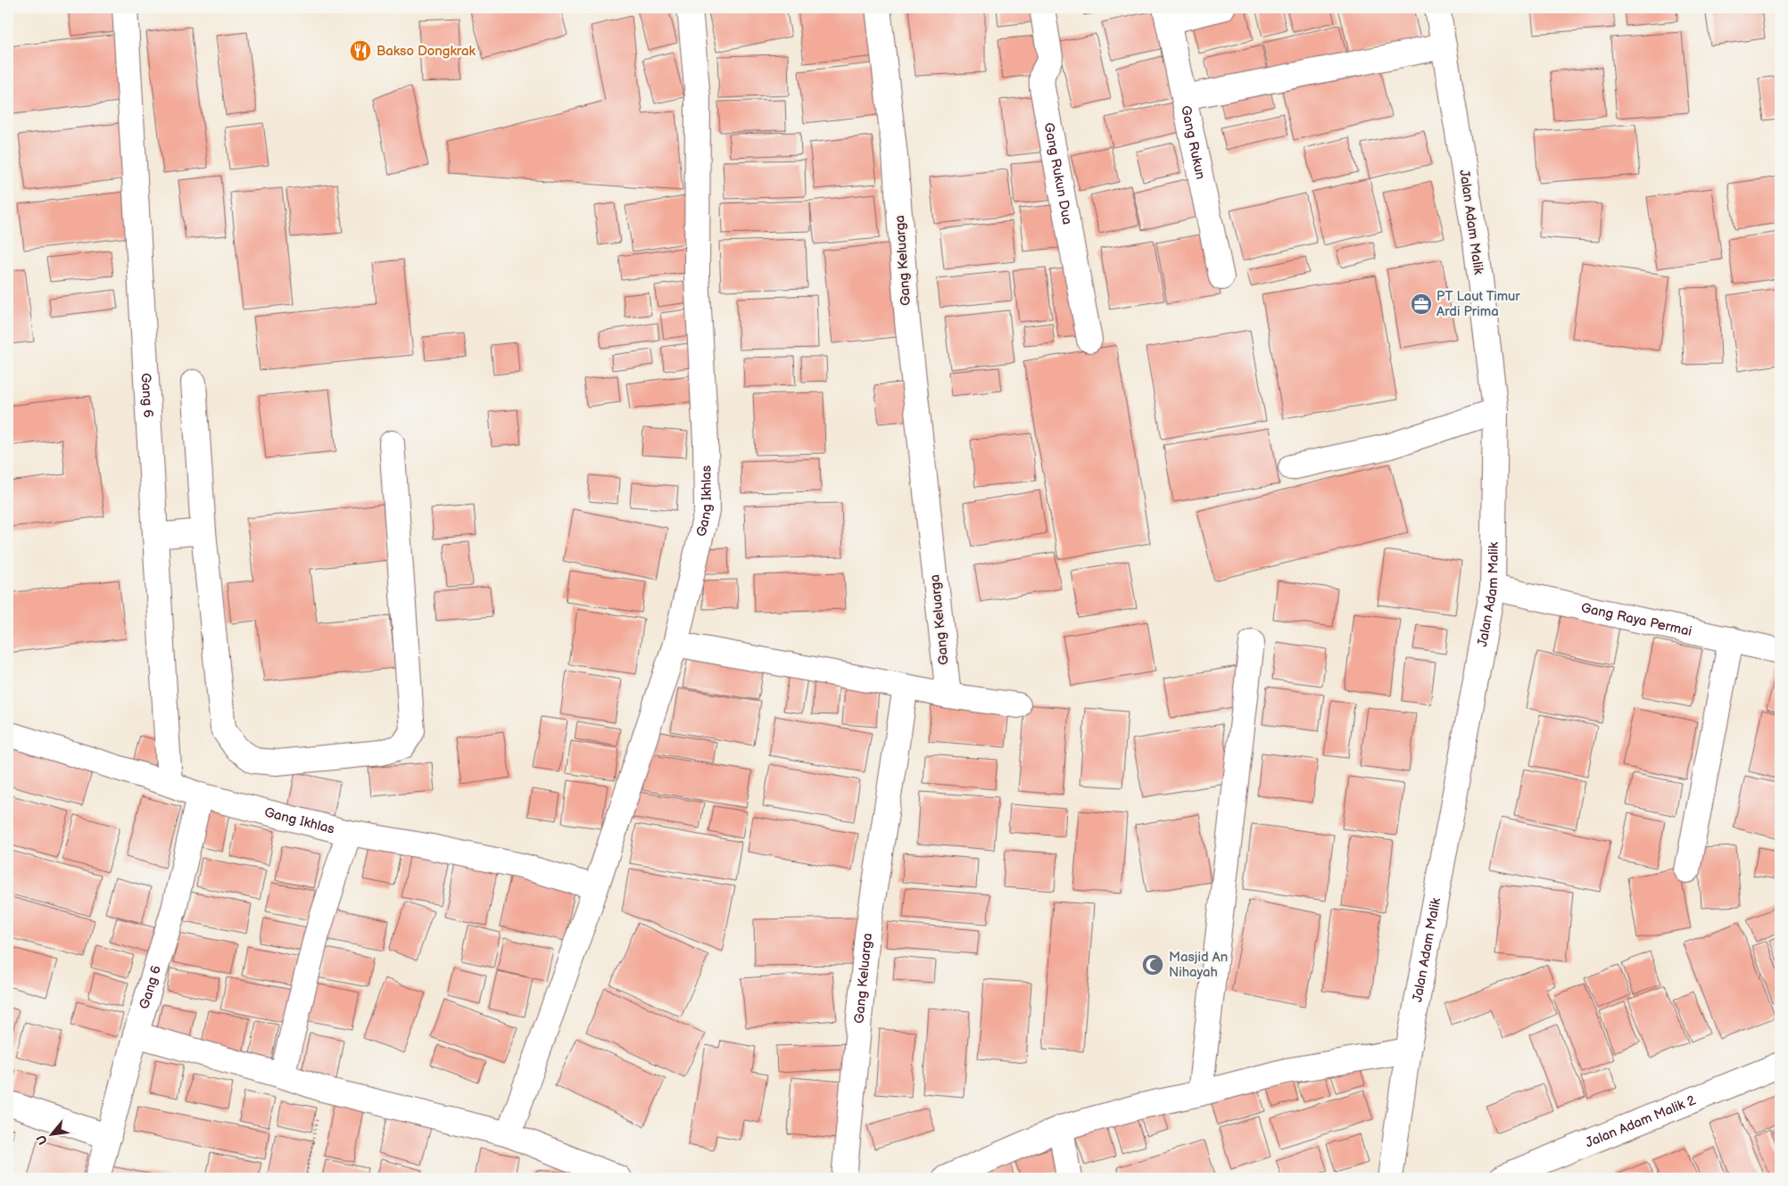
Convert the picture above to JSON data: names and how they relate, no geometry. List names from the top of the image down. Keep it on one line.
{"streets":{"street":["Gang Rukun","Gang Rukun Dua","Jalan Adam Malik","Gang Keluarga","Gang 6","Gang Ikhlas","Gang Raya Permai","Jalan Adam Malik 2"]},"crossings":[["Jalan Adam Malik","Gang Raya Permai"],["Gang 6","Gang Ikhlas"]],"places":{"restaurant":["Bakso Dongkrak"],"office":["PT Laut Timur Ardi Prima"],"mosque":["Masjid An Nihayah"]},"north":"bottom left"}
